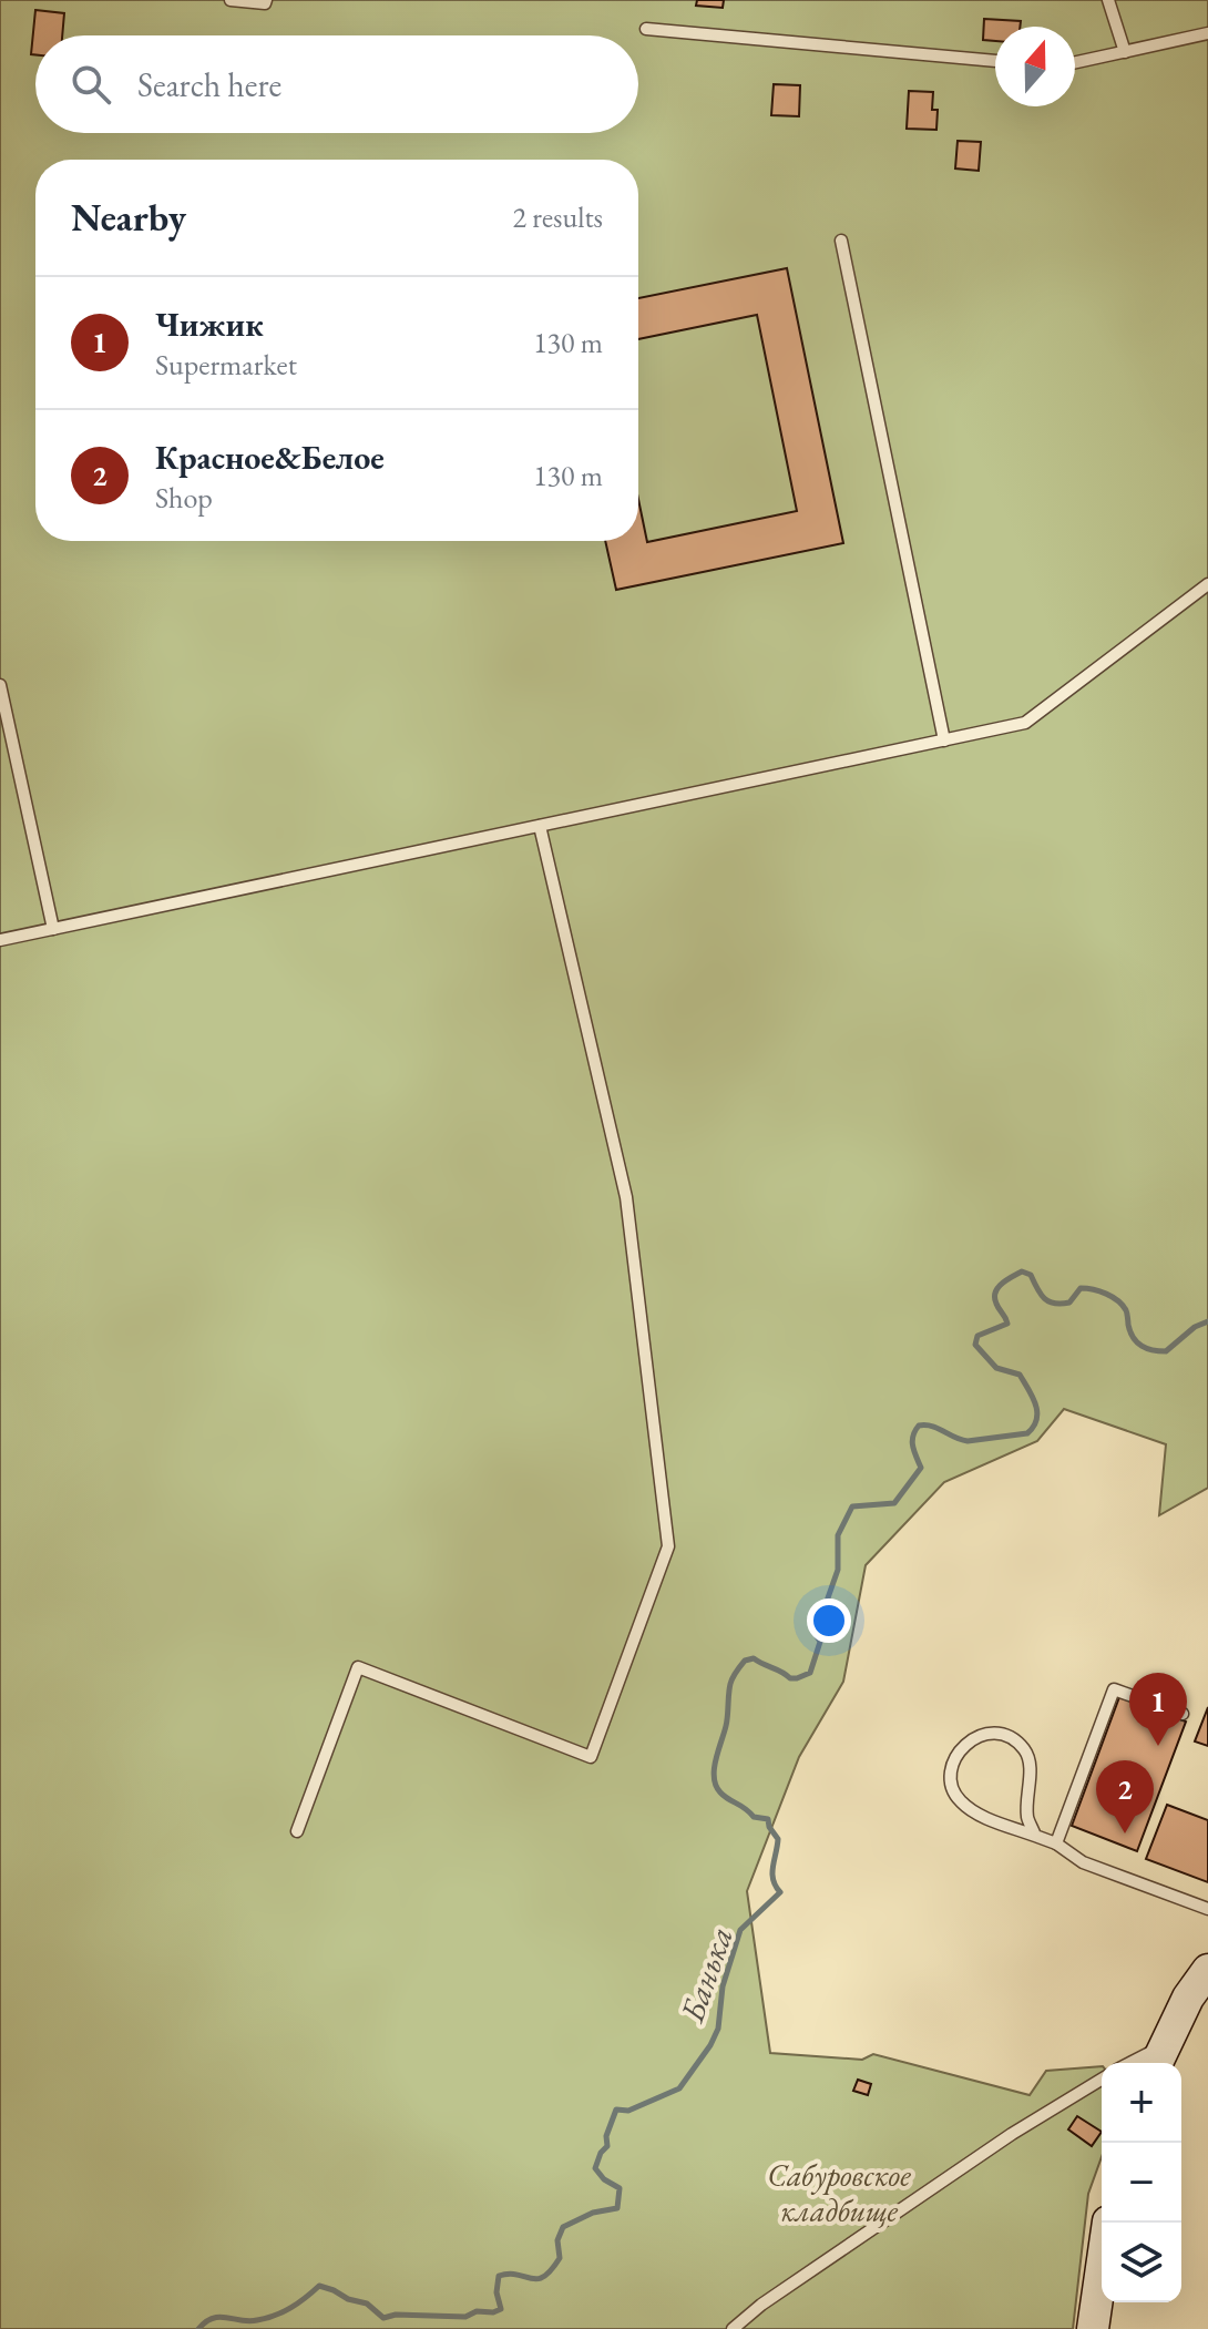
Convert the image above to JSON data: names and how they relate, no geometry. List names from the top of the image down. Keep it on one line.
{"water":["Банька"],"parks":["Сабуровское кладбище"],"north":"top","page":{"search":"Search here","heading":["Nearby","2 results"],"list":[{"mark":"1","name":"Чижик","note":"Supermarket","value":"130 m"},{"mark":"2","name":"Красное&Белое","note":"Shop","value":"130 m"}],"pins":["1","2"],"map_buttons":["+","−"]}}
